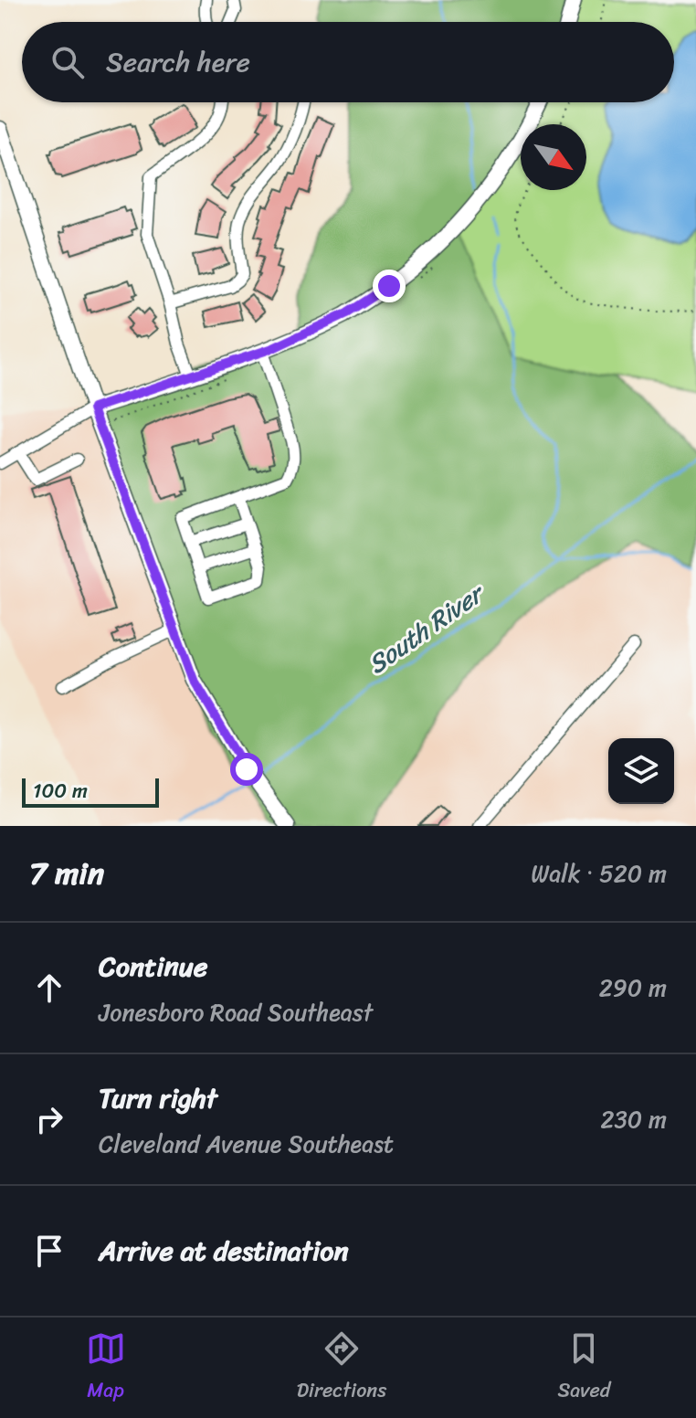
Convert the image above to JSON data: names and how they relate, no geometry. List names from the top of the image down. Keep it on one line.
{"water":["South River"],"scale_bar":"100 m","north":"bottom right","page":{"search":"Search here","scale":"100 m","heading":["7 min","Walk · 520 m"],"list":[["Continue","Jonesboro Road Southeast","290 m"],["Turn right","Cleveland Avenue Southeast","230 m"],"Arrive at destination"],"nav":["Map","Directions","Saved"]}}
